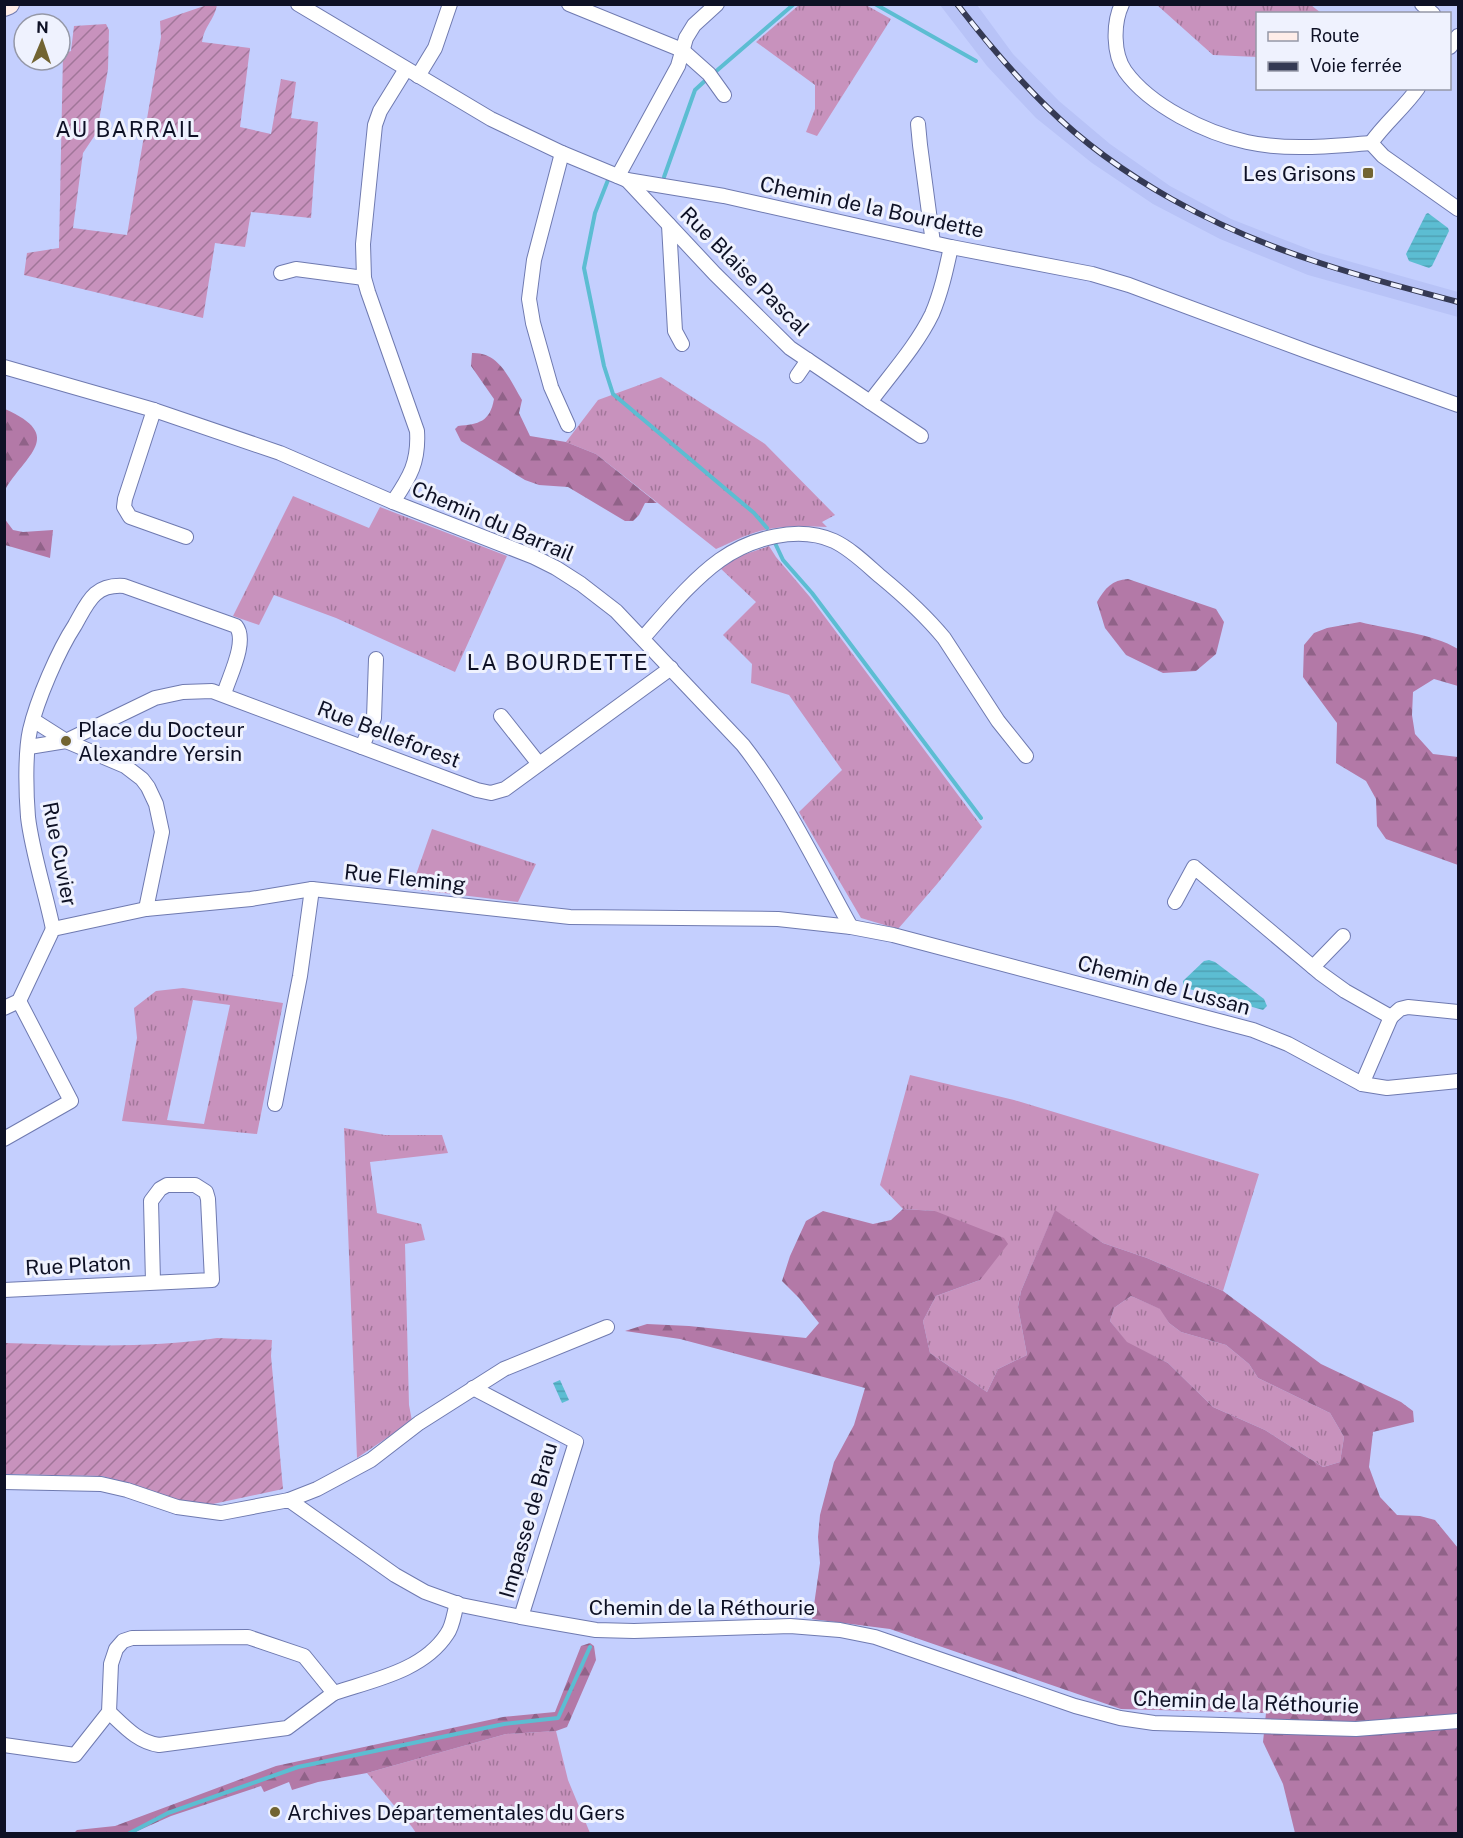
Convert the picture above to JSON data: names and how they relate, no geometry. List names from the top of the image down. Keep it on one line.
{"streets":{"street":["Chemin de la Bourdette","Rue Blaise Pascal","Chemin du Barrail","Rue Belleforest","Rue Cuvier","Rue Fleming","Chemin de Lussan","Rue Platon","Impasse de Brau","Chemin de la Réthourie"]},"crossings":[["Chemin de la Bourdette","Rue Blaise Pascal"],["Chemin du Barrail","Rue Belleforest"],["Chemin du Barrail","Rue Fleming"],["Chemin du Barrail","Chemin de Lussan"],["Rue Belleforest","Rue Cuvier"],["Rue Cuvier","Rue Fleming"],["Rue Fleming","Chemin de Lussan"],["Impasse de Brau","Chemin de la Réthourie"]],"districts":["AU BARRAIL","LA BOURDETTE"],"places":{"transit":["Les Grisons"],"other":["Place du Docteur Alexandre Yersin","Archives Départementales du Gers"]},"legend":["Route","Voie ferrée"],"north":"top"}
